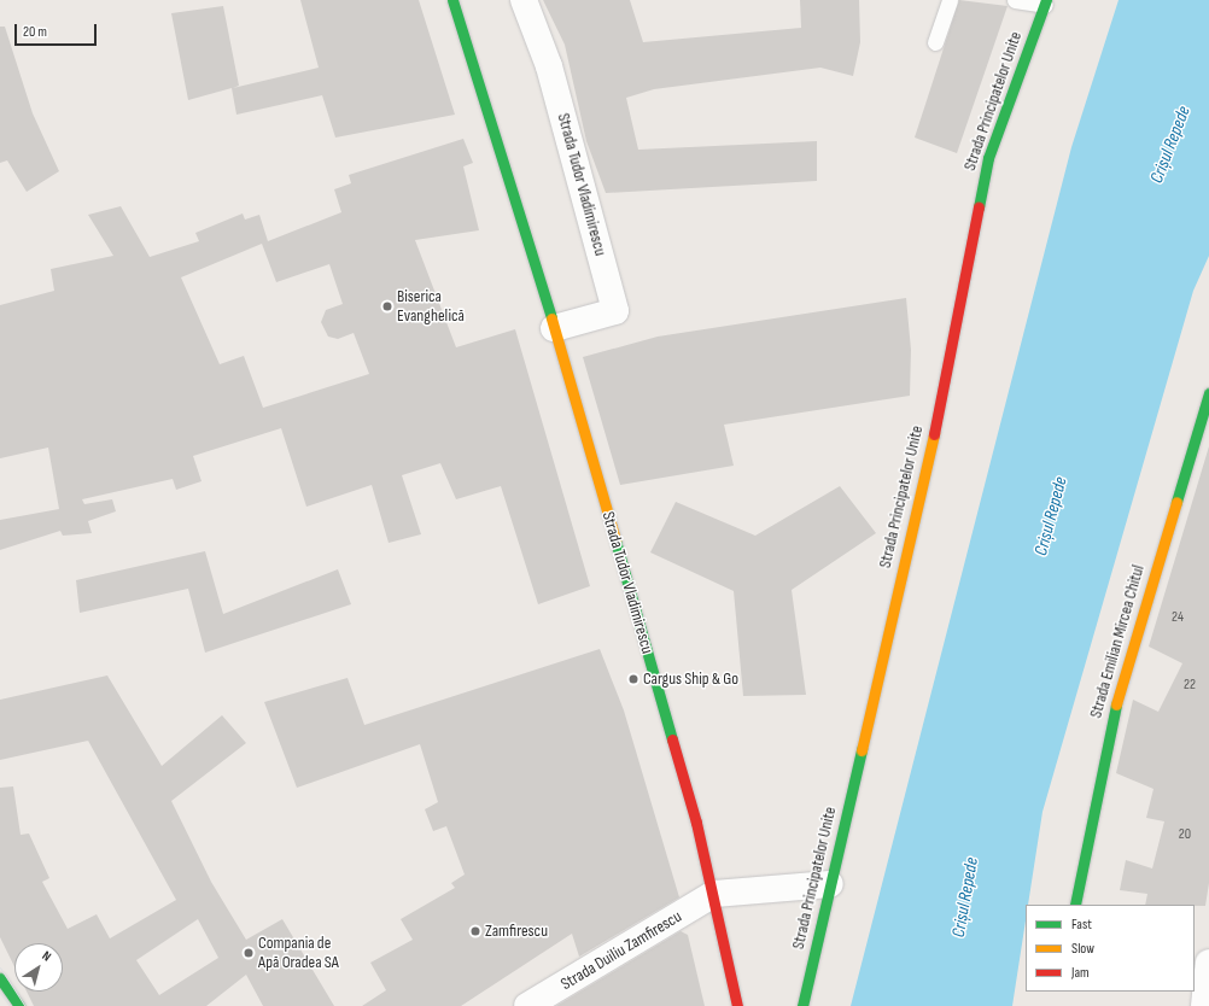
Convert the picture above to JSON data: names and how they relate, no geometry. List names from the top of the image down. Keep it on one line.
{"streets":{"street":["Strada Principatelor Unite","Strada Tudor Vladimirescu","Strada Emilian Mircea Chitul","Strada Duiliu Zamfirescu"]},"crossings":[["Strada Tudor Vladimirescu","Strada Duiliu Zamfirescu"]],"water":["Crișul Repede"],"places":["Biserica Evanghelică","Cargus Ship & Go","Zamfirescu","Compania de Apă Oradea SA"],"house_numbers":["24","22","20"],"legend":["Fast","Slow","Jam"],"scale_bar":"20 m","north":"top right"}
